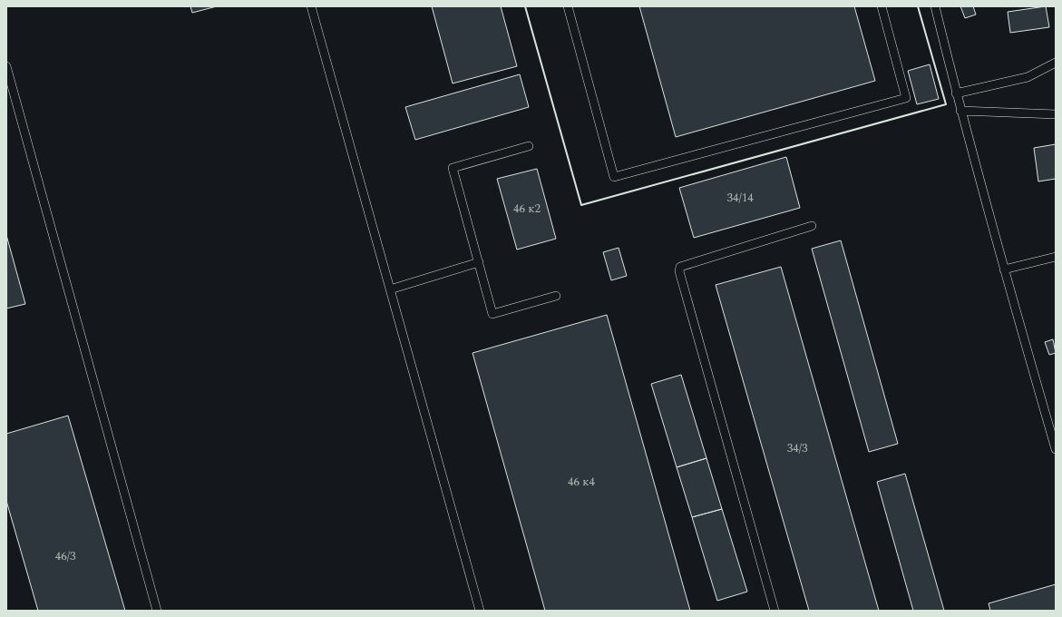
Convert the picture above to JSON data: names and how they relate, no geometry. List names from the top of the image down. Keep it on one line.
{"house_numbers":["34/14","46 к2","34/3","46 к4","46/3"]}
